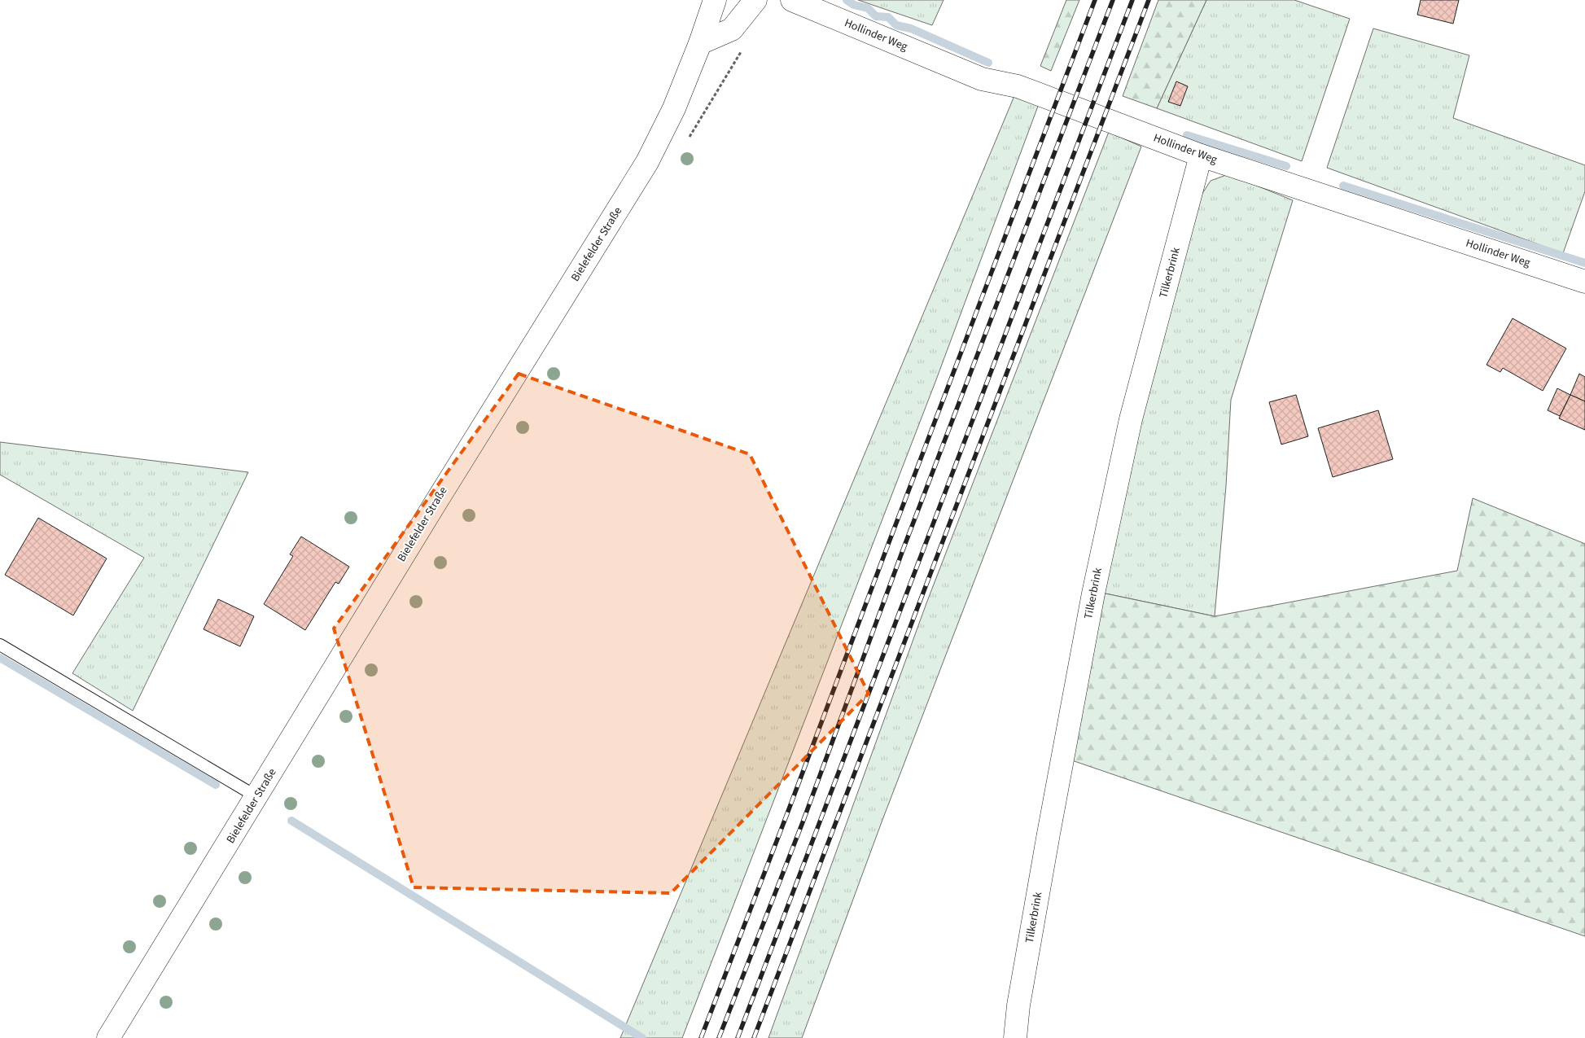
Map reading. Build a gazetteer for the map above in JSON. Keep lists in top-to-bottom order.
{
  "streets": {
    "street": ["Hollinder Weg", "Bielefelder Straße", "Tilkerbrink"]
  },
  "crossings": [
    ["Hollinder Weg", "Tilkerbrink"]
  ]
}
